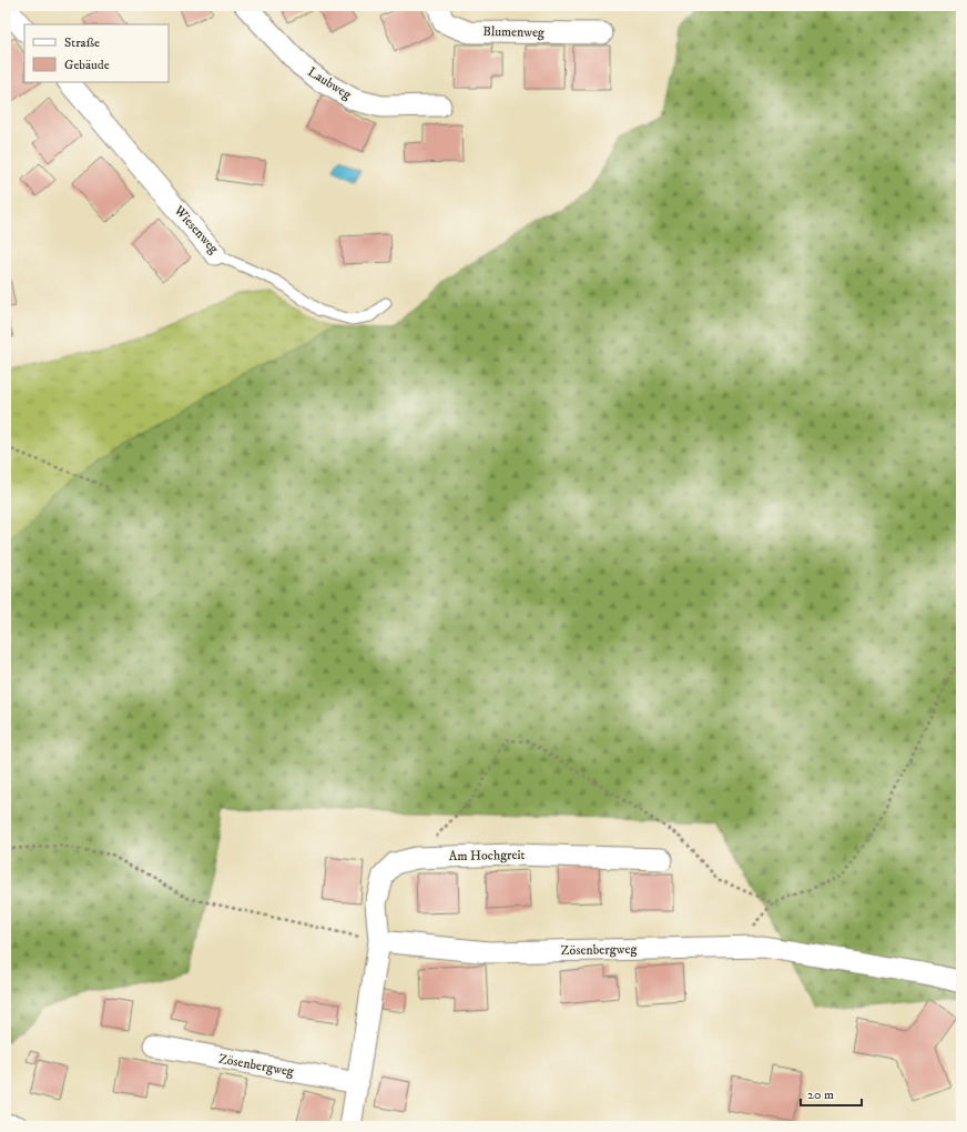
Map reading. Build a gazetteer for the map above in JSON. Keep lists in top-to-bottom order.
{
  "streets": {
    "street": [
      "Blumenweg",
      "Laubweg",
      "Wiesenweg",
      "Am Hochgreit",
      "Zösenbergweg"
    ]
  },
  "crossings": [
    ["Am Hochgreit", "Zösenbergweg"]
  ],
  "legend": ["Straße", "Gebäude"],
  "scale_bar": "20 m"
}
